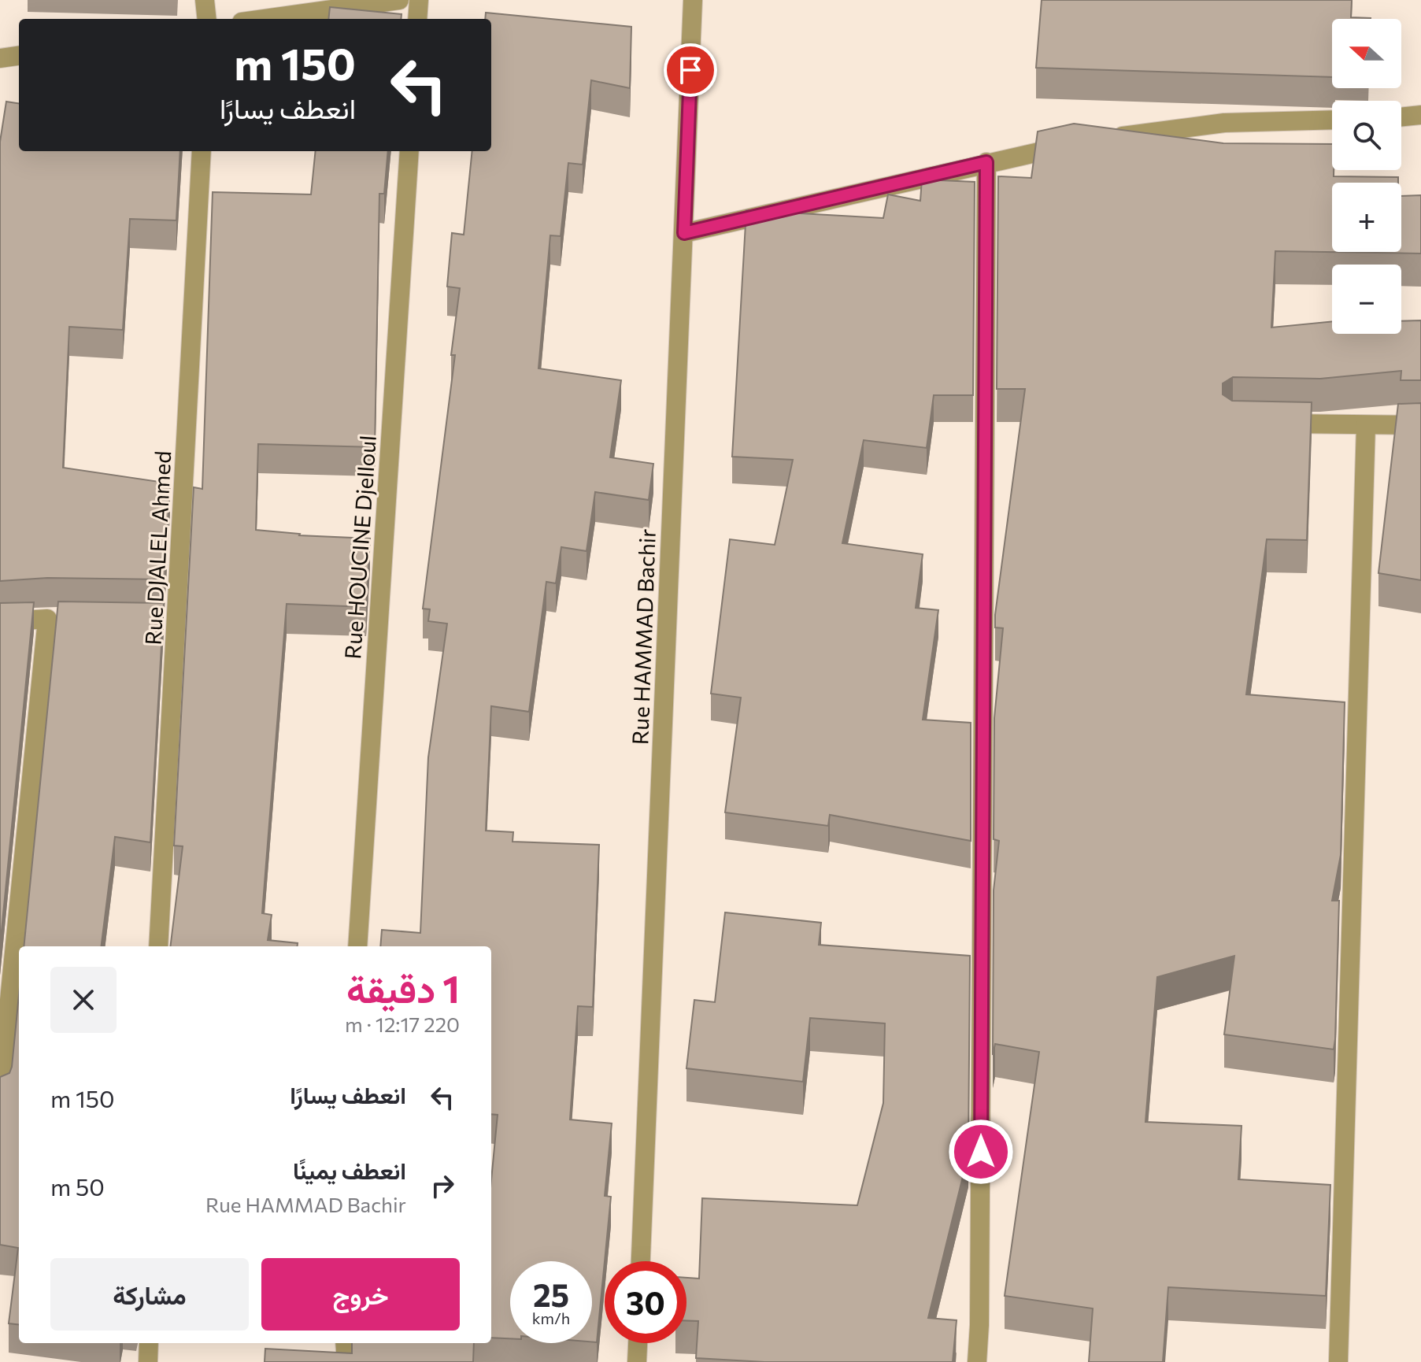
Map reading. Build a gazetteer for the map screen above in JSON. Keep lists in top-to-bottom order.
{
  "streets": {
    "street": ["Rue HOUCINE Djelloul", "Rue DJALEL Ahmed", "Rue HAMMAD Bachir"]
  },
  "north": "left",
  "page": {
    "map_buttons": ["+", "−"],
    "turn": ["150 m", "انعطف يسارًا"],
    "heading": ["1 دقيقة", "220 m · 12:17"],
    "list": [
      {
        "name": "انعطف يسارًا",
        "value": "150 m"
      },
      {
        "name": "انعطف يمينًا",
        "note": "Rue HAMMAD Bachir",
        "value": "50 m"
      }
    ],
    "buttons": ["خروج", "مشاركة"],
    "speed": "25 km/h",
    "limit": "30"
  }
}
